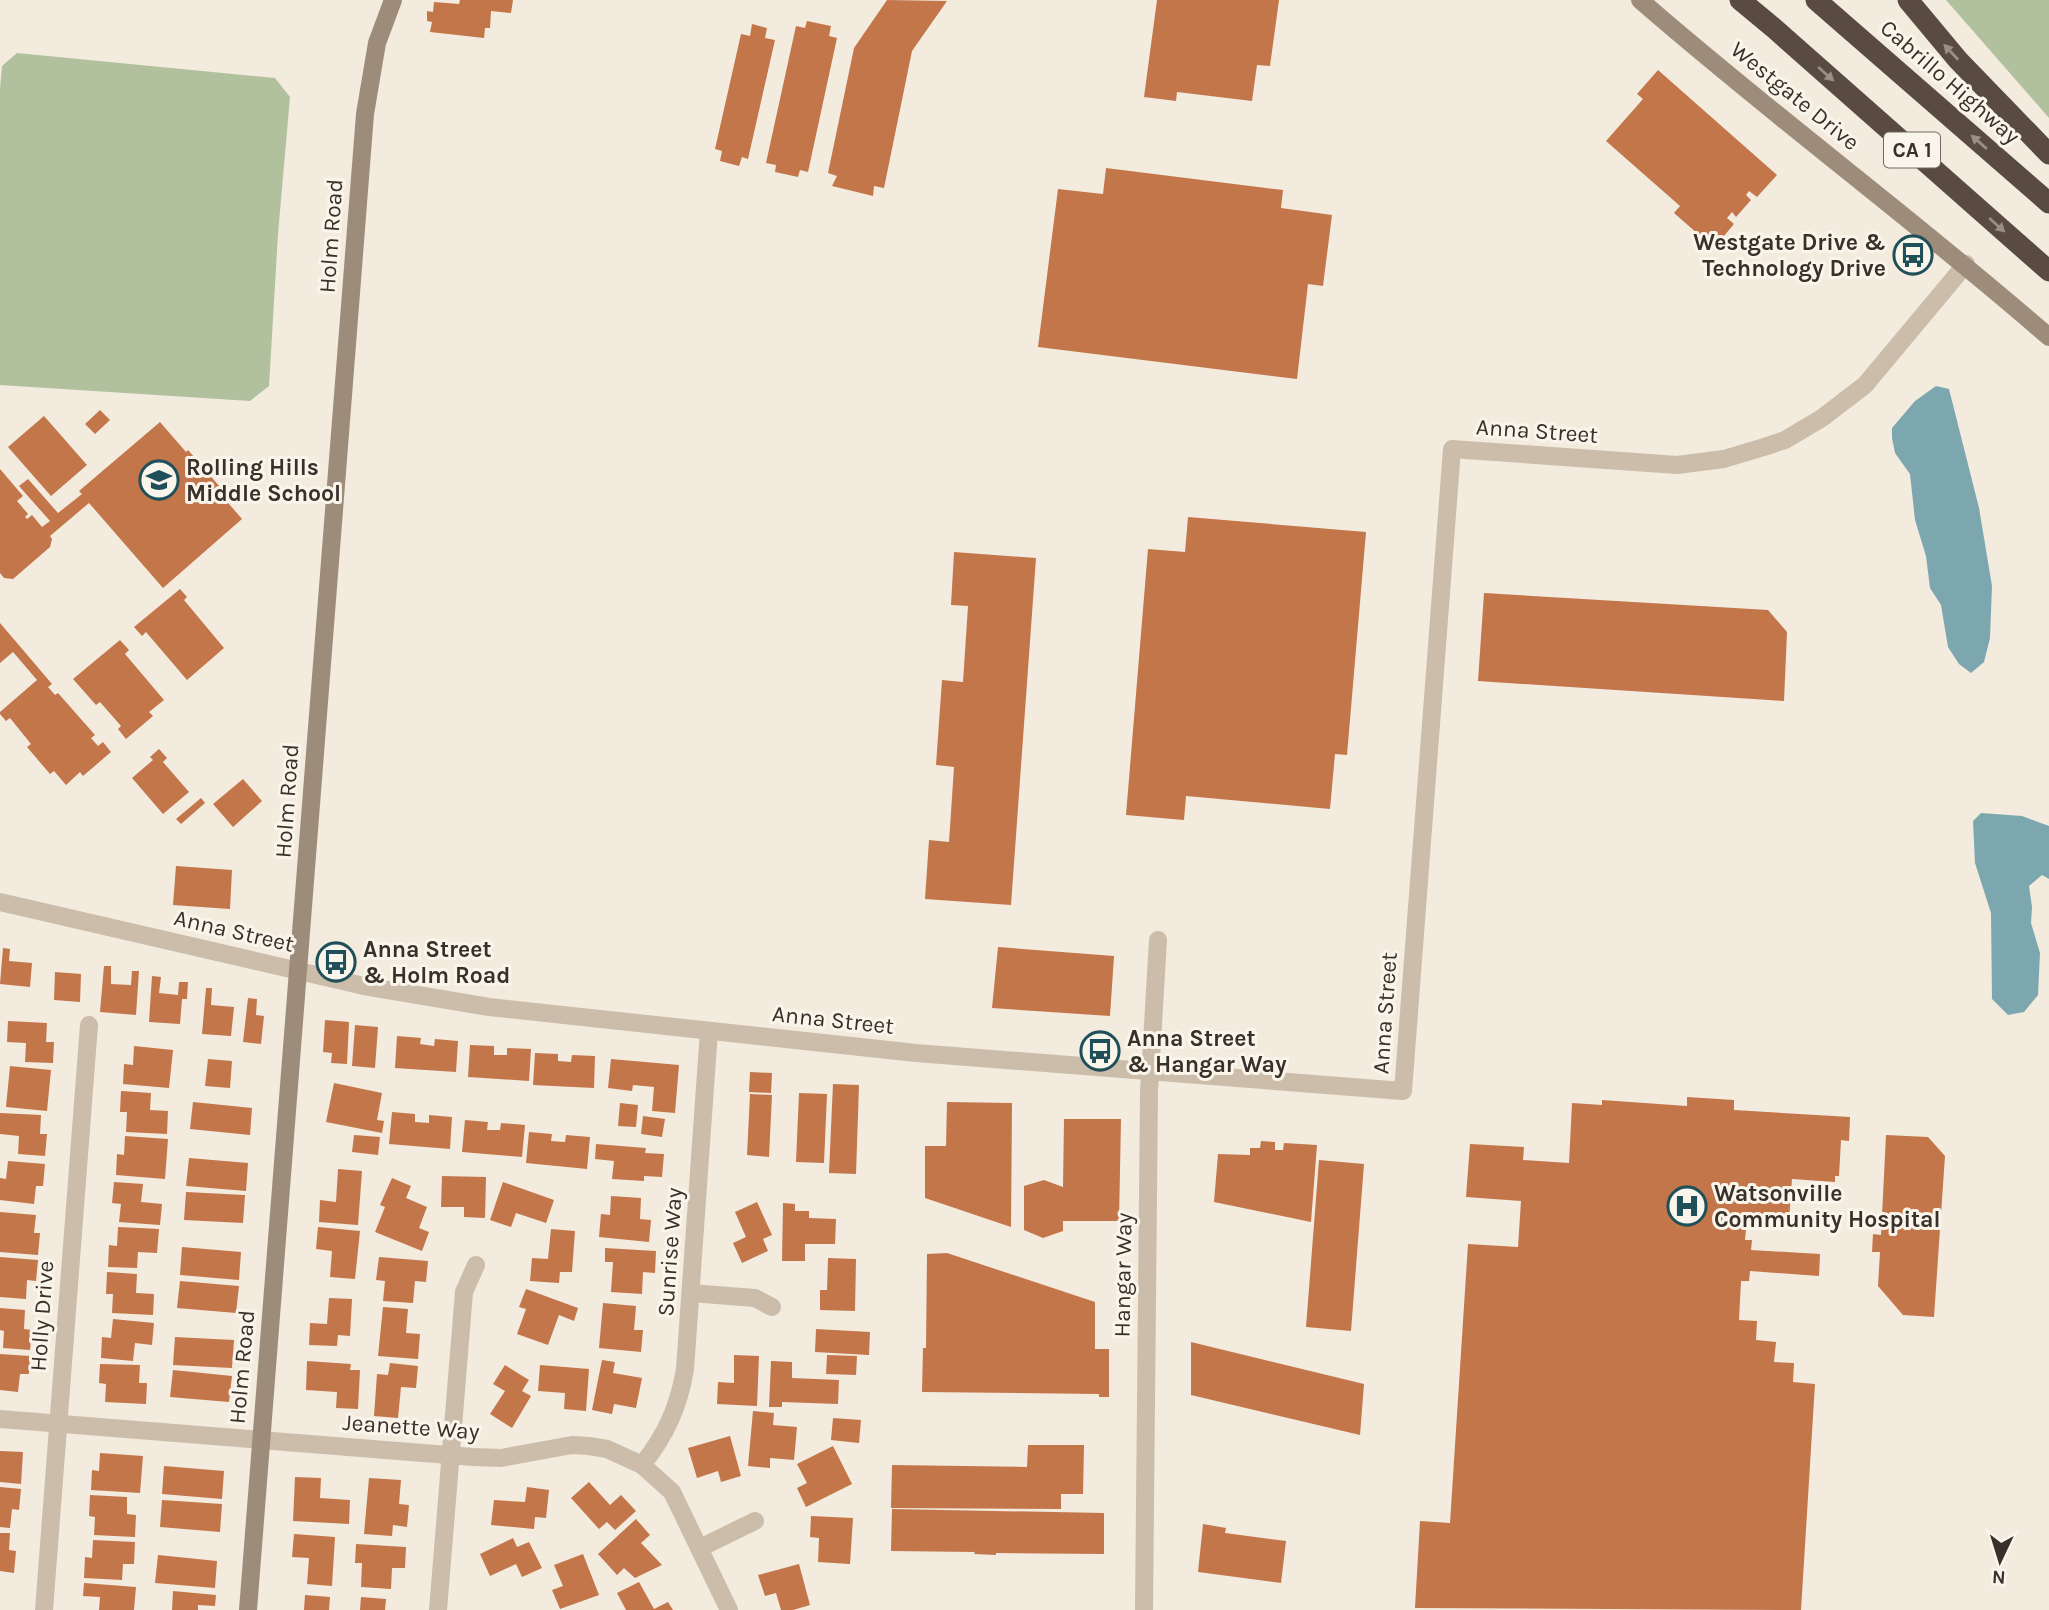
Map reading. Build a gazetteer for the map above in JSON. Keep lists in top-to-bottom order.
{
  "streets": {
    "highway": ["Cabrillo Highway", "CA 1"],
    "street": [
      "Westgate Drive",
      "Holm Road",
      "Anna Street",
      "Sunrise Way",
      "Hangar Way",
      "Holly Drive",
      "Jeanette Way"
    ]
  },
  "crossings": [
    ["Westgate Drive", "Anna Street"],
    ["Holm Road", "Anna Street"],
    ["Holm Road", "Jeanette Way"],
    ["Anna Street", "Sunrise Way"],
    ["Anna Street", "Hangar Way"],
    ["Sunrise Way", "Jeanette Way"],
    ["Holly Drive", "Jeanette Way"]
  ],
  "places": {
    "bus stop": ["Westgate Drive & Technology Drive", "Anna Street & Holm Road", "Anna Street & Hangar Way"],
    "school or university": ["Rolling Hills Middle School"],
    "hospital": ["Watsonville Community Hospital"]
  },
  "north": "bottom"
}
